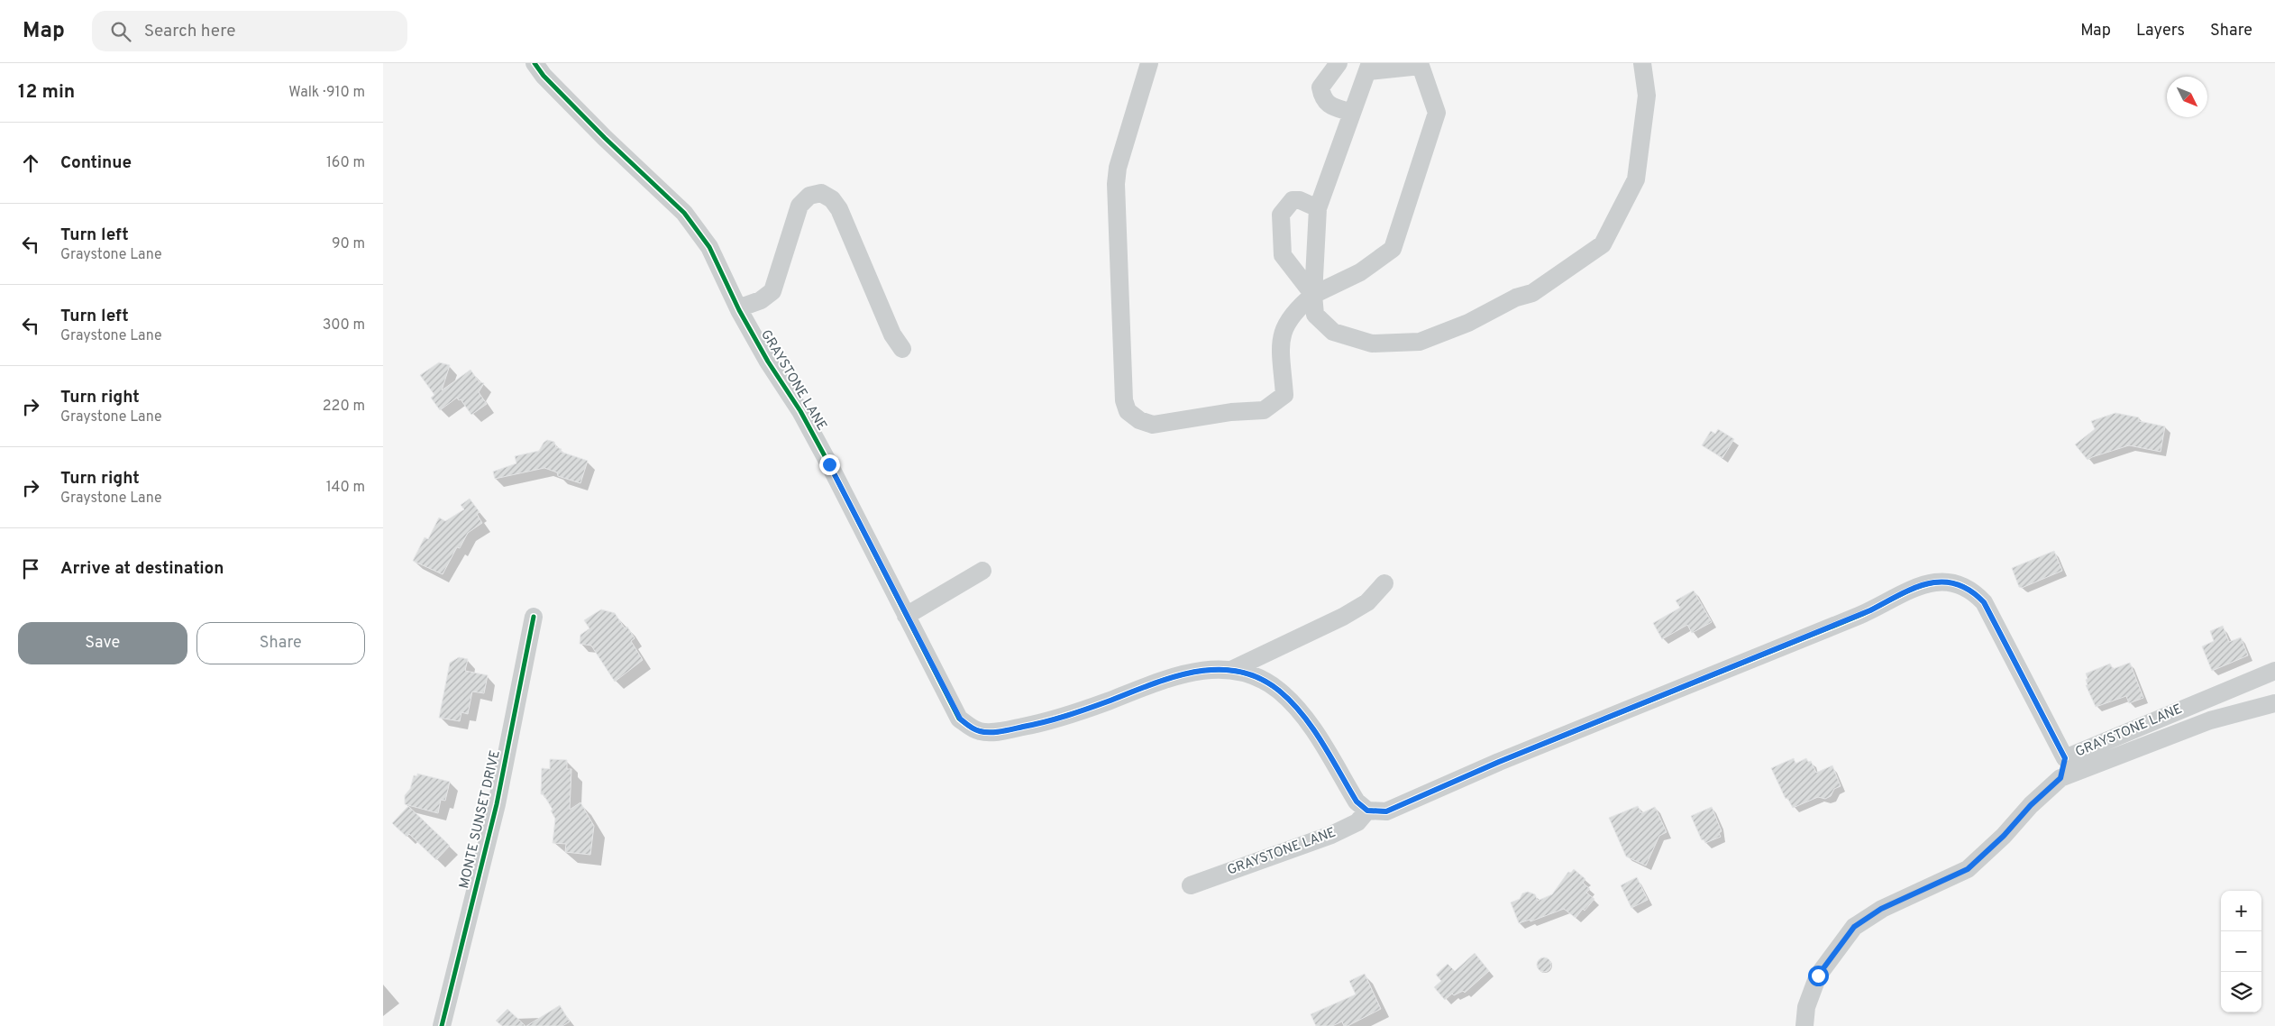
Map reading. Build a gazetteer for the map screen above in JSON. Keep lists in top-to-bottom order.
{
  "streets": {
    "street": ["GRAYSTONE LANE", "MONTE SUNSET DRIVE"]
  },
  "north": "bottom right",
  "page": {
    "header": "Map",
    "search": "Search here",
    "nav": ["Map", "Layers", "Share"],
    "heading": ["12 min", "Walk · 910 m"],
    "list": [
      ["Continue", "160 m"],
      ["Turn left", "Graystone Lane", "90 m"],
      ["Turn left", "Graystone Lane", "300 m"],
      ["Turn right", "Graystone Lane", "220 m"],
      ["Turn right", "Graystone Lane", "140 m"],
      "Arrive at destination"
    ],
    "buttons": ["Save", "Share"],
    "map_buttons": ["+", "−"]
  }
}
